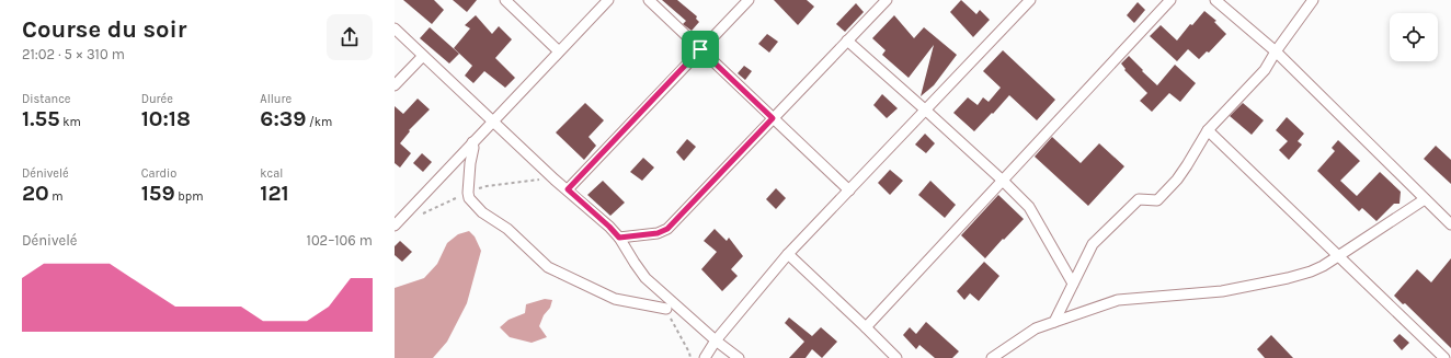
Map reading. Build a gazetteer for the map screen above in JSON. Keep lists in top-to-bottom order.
{
  "page": {
    "heading": ["Course du soir", "21:02 · 5 × 310 m"],
    "stats": [
      ["Distance", "1.55 km"],
      ["Durée", "10:18"],
      ["Allure", "6:39 /km"],
      ["Dénivelé", "20 m"],
      ["Cardio", "159 bpm"],
      ["kcal", "121"]
    ],
    "chart": ["Dénivelé", "102–106 m"]
  }
}
